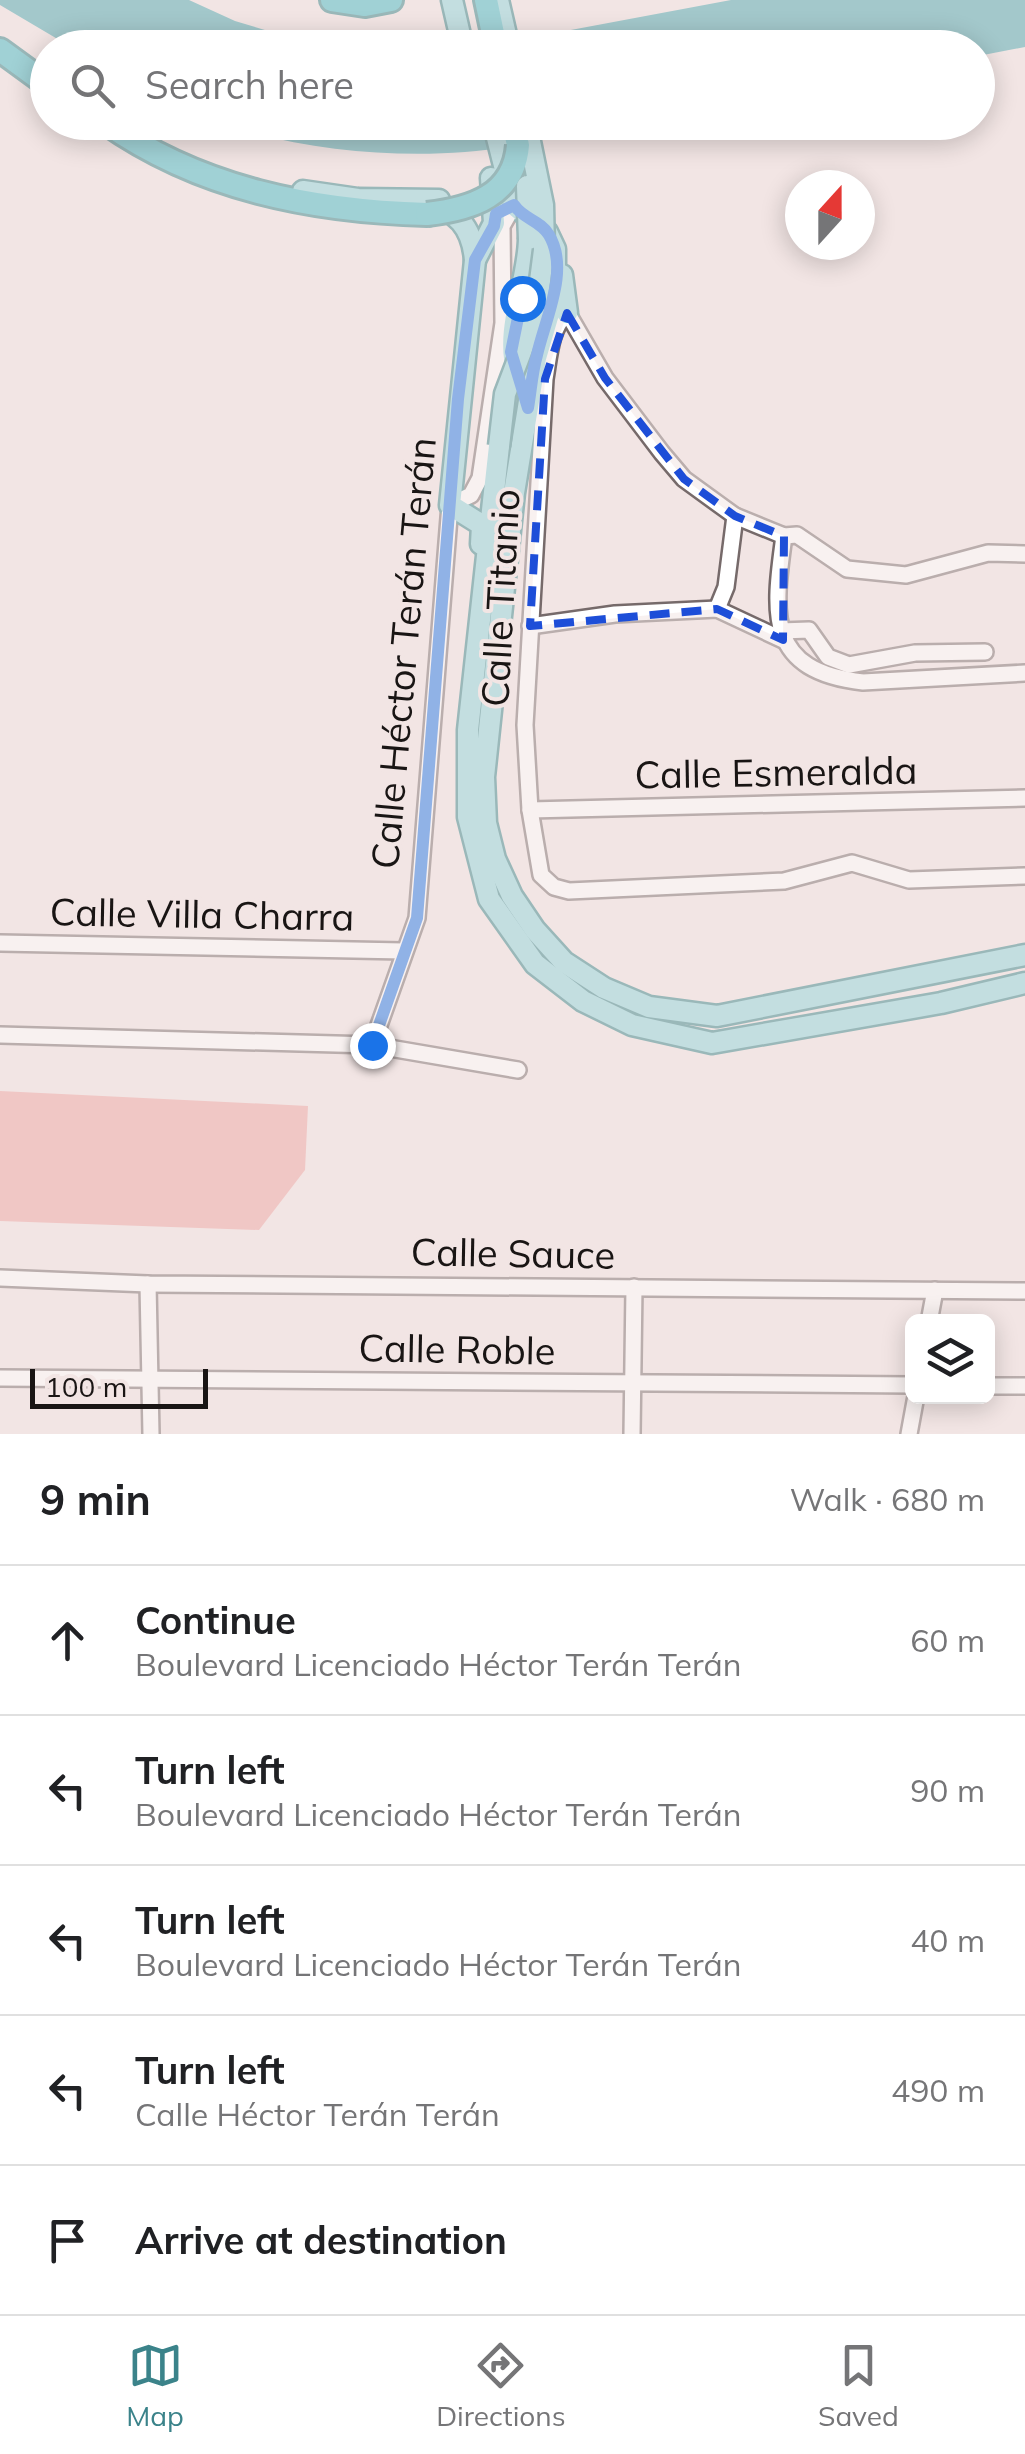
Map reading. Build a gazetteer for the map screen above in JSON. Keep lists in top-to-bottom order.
{
  "streets": {
    "main road": ["Calle Héctor Terán Terán"],
    "street": [
      "Calle Titanio",
      "Calle Esmeralda",
      "Calle Villa Charra",
      "Calle Sauce",
      "Calle Roble"
    ]
  },
  "crossings": [
    ["Calle Titanio", "Calle Esmeralda"],
    ["Calle Héctor Terán Terán", "Calle Villa Charra"]
  ],
  "scale_bar": "100 m",
  "north": "top",
  "page": {
    "search": "Search here",
    "scale": "100 m",
    "heading": ["9 min", "Walk · 680 m"],
    "list": [
      ["Continue", "Boulevard Licenciado Héctor Terán Terán", "60 m"],
      ["Turn left", "Boulevard Licenciado Héctor Terán Terán", "90 m"],
      ["Turn left", "Boulevard Licenciado Héctor Terán Terán", "40 m"],
      ["Turn left", "Calle Héctor Terán Terán", "490 m"],
      "Arrive at destination"
    ],
    "nav": ["Map", "Directions", "Saved"]
  }
}
